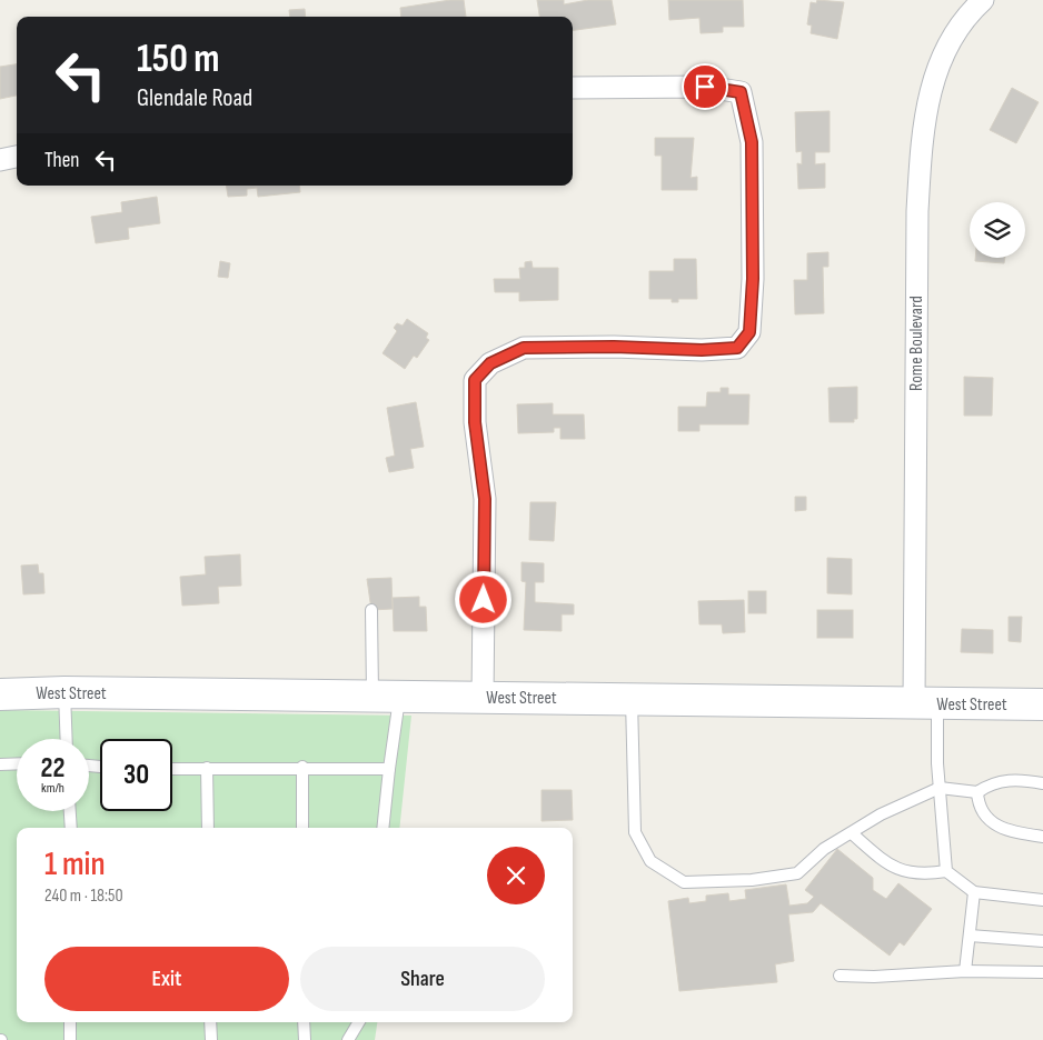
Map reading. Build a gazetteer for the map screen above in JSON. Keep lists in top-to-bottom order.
{
  "streets": {
    "main road": ["West Street"],
    "street": ["Rome Boulevard"]
  },
  "crossings": [
    ["Rome Boulevard", "West Street"]
  ],
  "page": {
    "turn": ["150 m", "Glendale Road"],
    "then": "Then",
    "speed": "22 km/h",
    "limit": "30",
    "heading": ["1 min", "240 m · 18:50"],
    "buttons": ["Exit", "Share"]
  }
}
